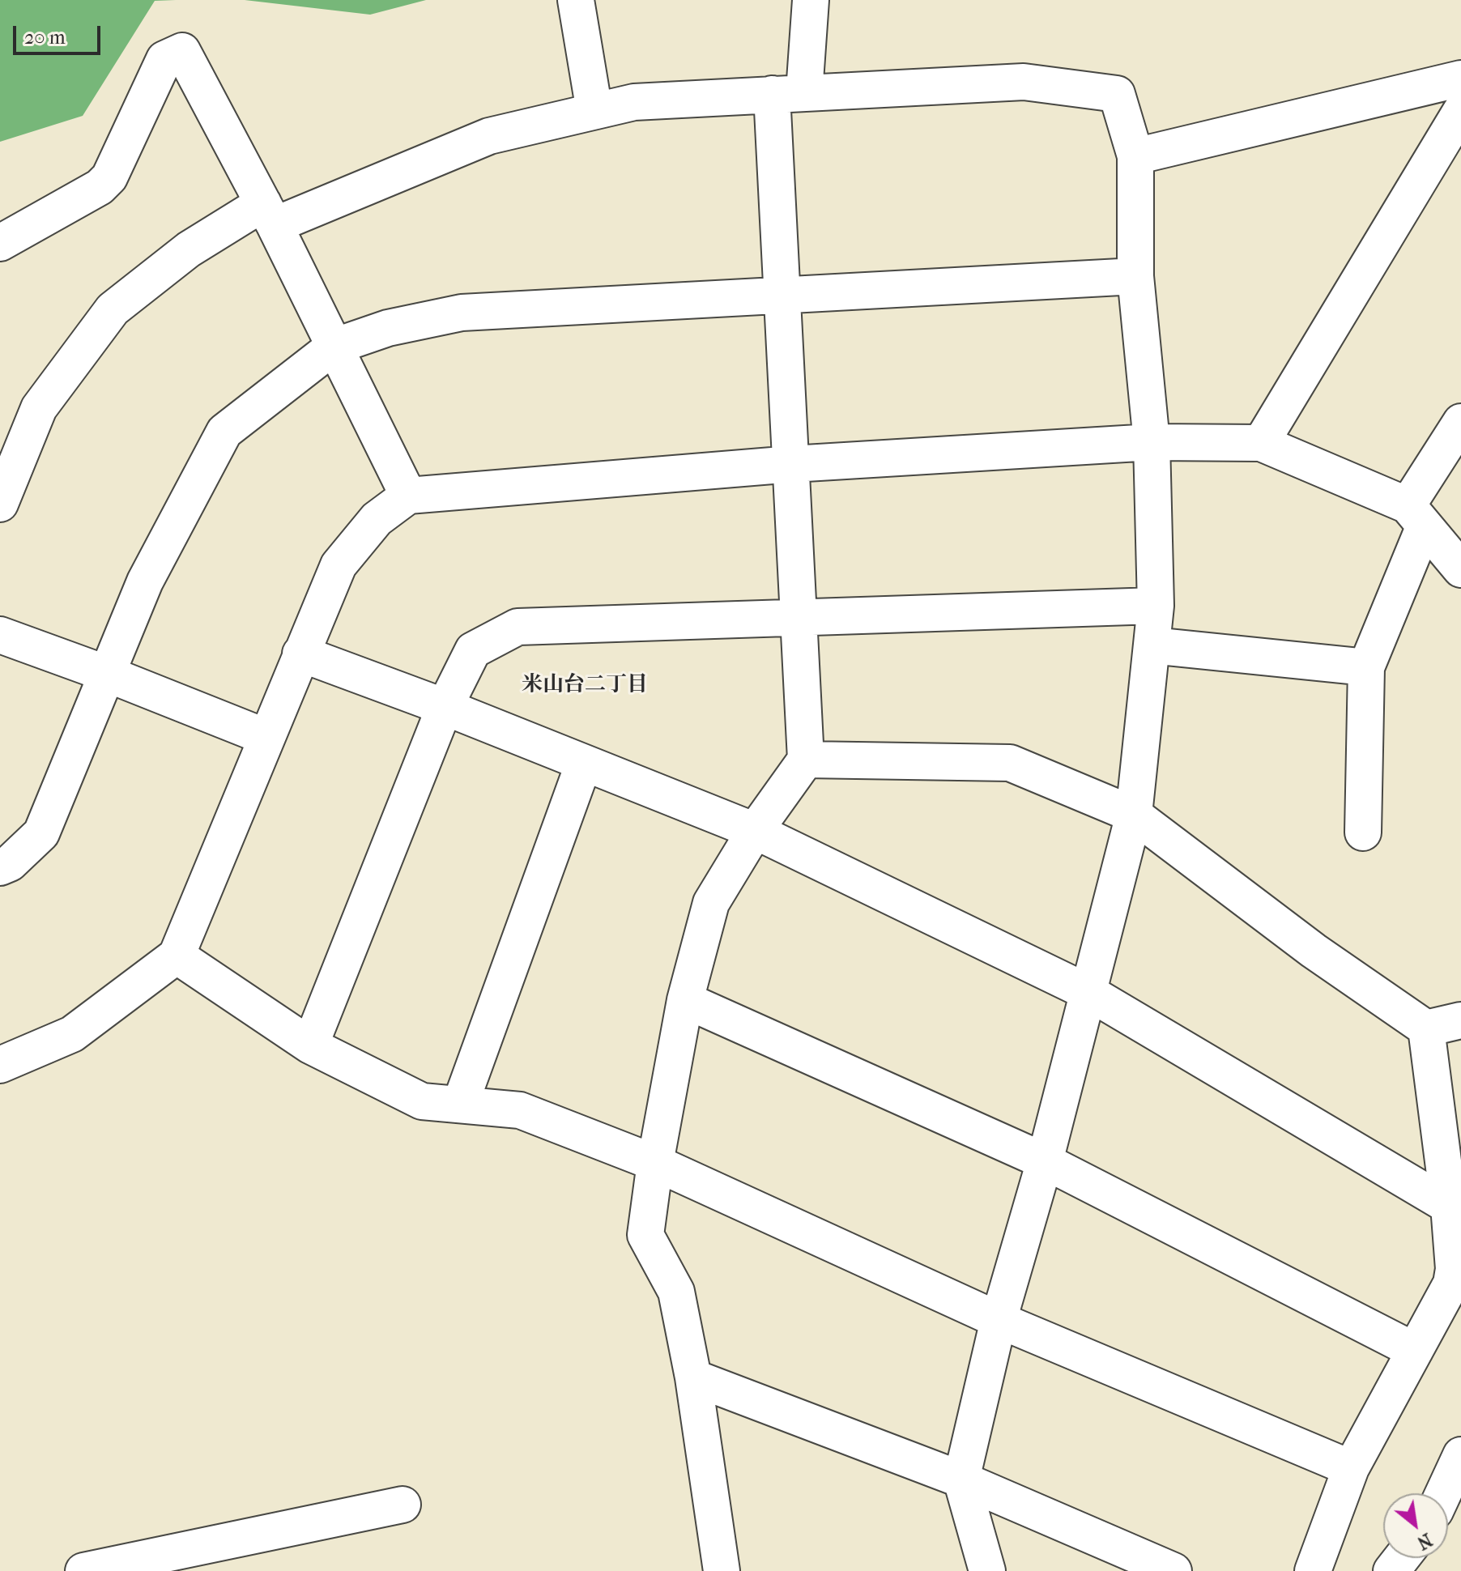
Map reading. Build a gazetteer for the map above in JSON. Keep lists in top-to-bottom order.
{
  "districts": ["米山台二丁目"],
  "scale_bar": "20 m",
  "north": "bottom right"
}
